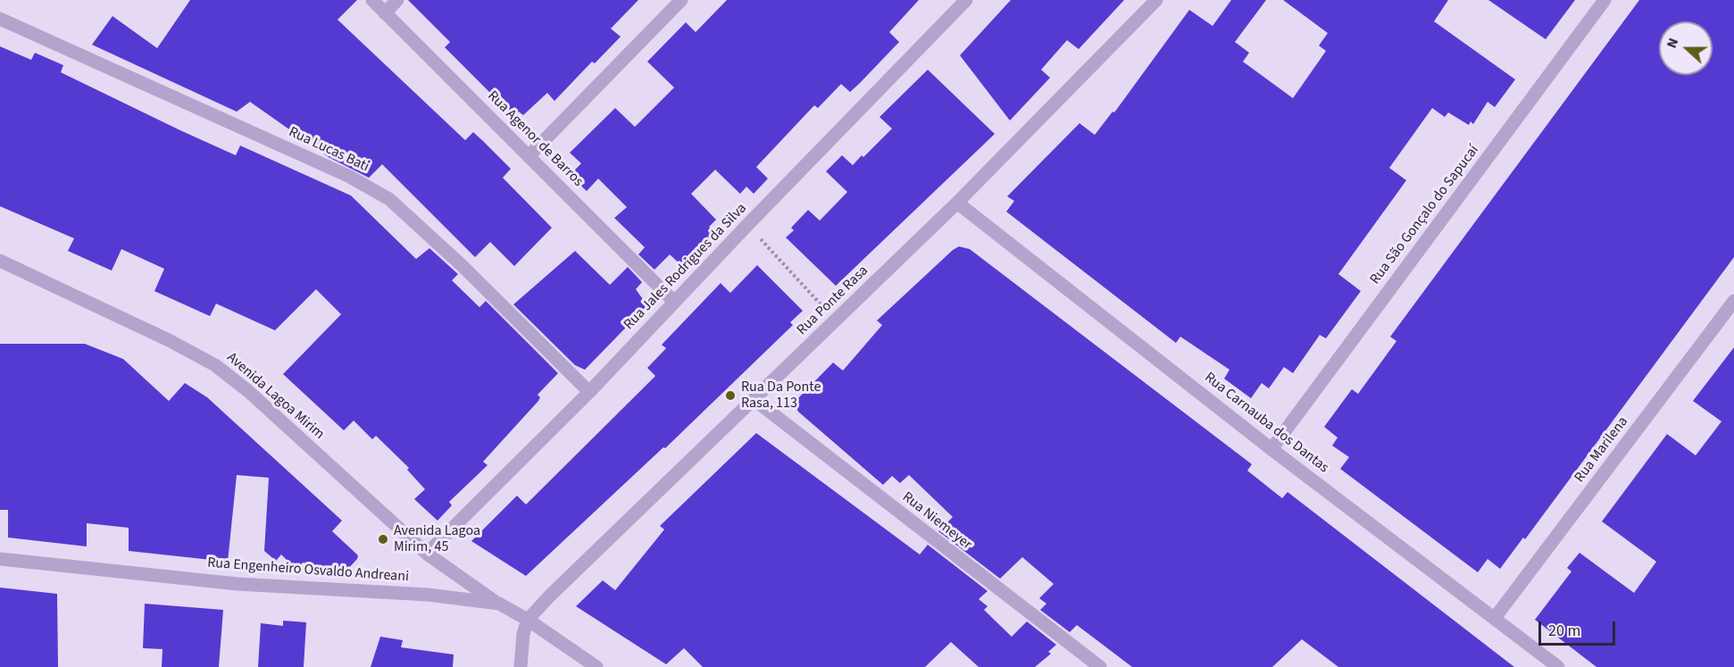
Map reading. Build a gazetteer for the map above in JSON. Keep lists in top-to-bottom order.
{
  "streets": {
    "street": [
      "Rua Agenor de Barros",
      "Rua Lucas Bati",
      "Rua São Gonçalo do Sapucaí",
      "Rua Jales Rodrigues da Silva",
      "Rua Ponte Rasa",
      "Avenida Lagoa Mirim",
      "Rua Carnauba dos Dantas",
      "Rua Marilena",
      "Rua Niemeyer",
      "Rua Engenheiro Osvaldo Andreani"
    ]
  },
  "crossings": [
    ["Rua Agenor de Barros", "Rua Jales Rodrigues da Silva"],
    ["Rua Lucas Bati", "Rua Jales Rodrigues da Silva"],
    ["Rua São Gonçalo do Sapucaí", "Rua Carnauba dos Dantas"],
    ["Rua Jales Rodrigues da Silva", "Avenida Lagoa Mirim"],
    ["Rua Ponte Rasa", "Rua Carnauba dos Dantas"],
    ["Rua Ponte Rasa", "Rua Niemeyer"],
    ["Rua Ponte Rasa", "Rua Engenheiro Osvaldo Andreani"],
    ["Avenida Lagoa Mirim", "Rua Engenheiro Osvaldo Andreani"],
    ["Rua Carnauba dos Dantas", "Rua Marilena"]
  ],
  "places": ["Rua Da Ponte Rasa, 113", "Avenida Lagoa Mirim, 45"],
  "scale_bar": "20 m",
  "north": "left"
}
